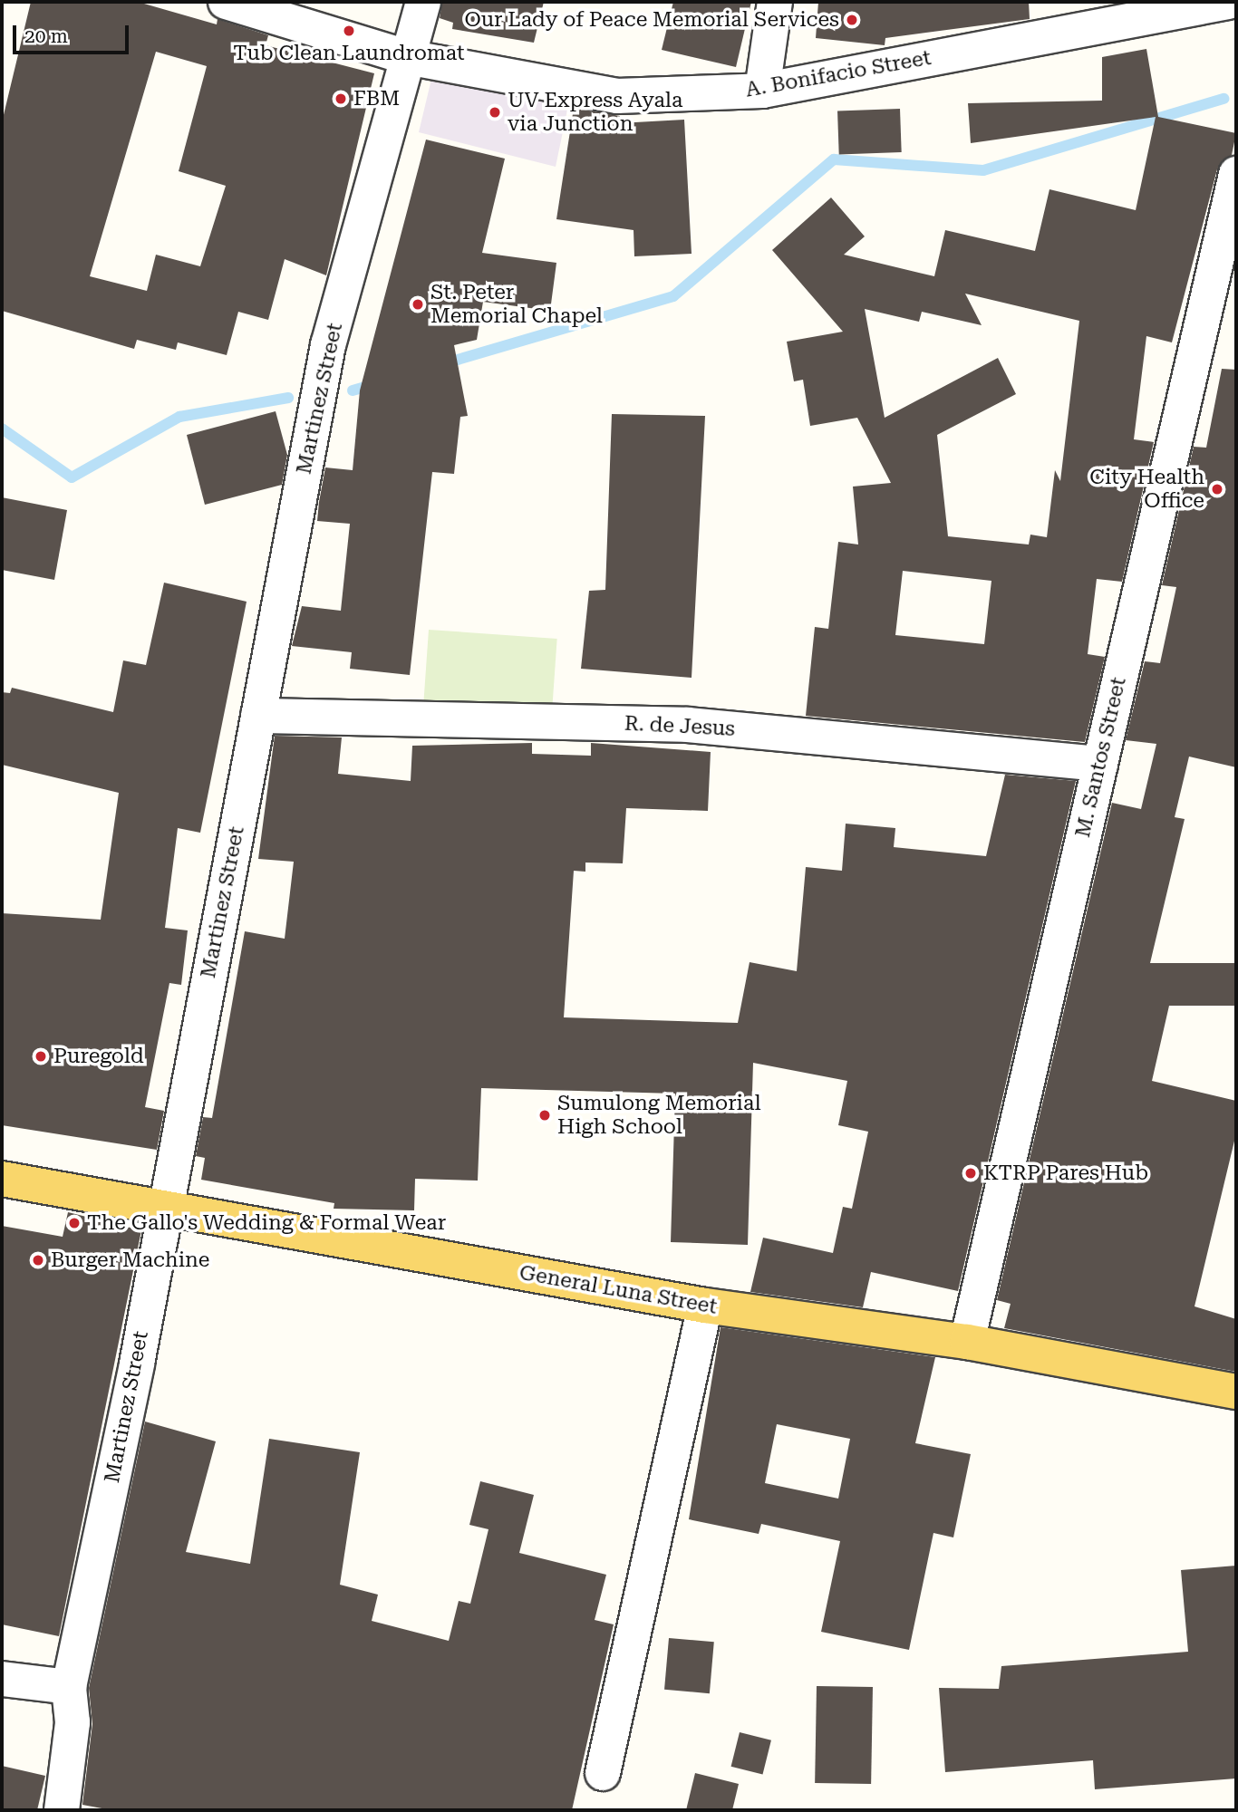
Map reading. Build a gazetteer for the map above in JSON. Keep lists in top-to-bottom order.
{
  "streets": {
    "main road": ["General Luna Street"],
    "street": [
      "A. Bonifacio Street",
      "Martinez Street",
      "R. de Jesus",
      "M. Santos Street"
    ]
  },
  "crossings": [
    ["A. Bonifacio Street", "Martinez Street"],
    ["Martinez Street", "R. de Jesus"],
    ["Martinez Street", "General Luna Street"],
    ["R. de Jesus", "M. Santos Street"],
    ["M. Santos Street", "General Luna Street"]
  ],
  "places": [
    "Our Lady of Peace Memorial Services",
    "Tub Clean Laundromat",
    "FBM",
    "UV Express Ayala via Junction",
    "St. Peter Memorial Chapel",
    "City Health Office",
    "Puregold",
    "Sumulong Memorial High School",
    "KTRP Pares Hub",
    "The Gallo's Wedding & Formal Wear",
    "Burger Machine"
  ],
  "scale_bar": "20 m"
}
